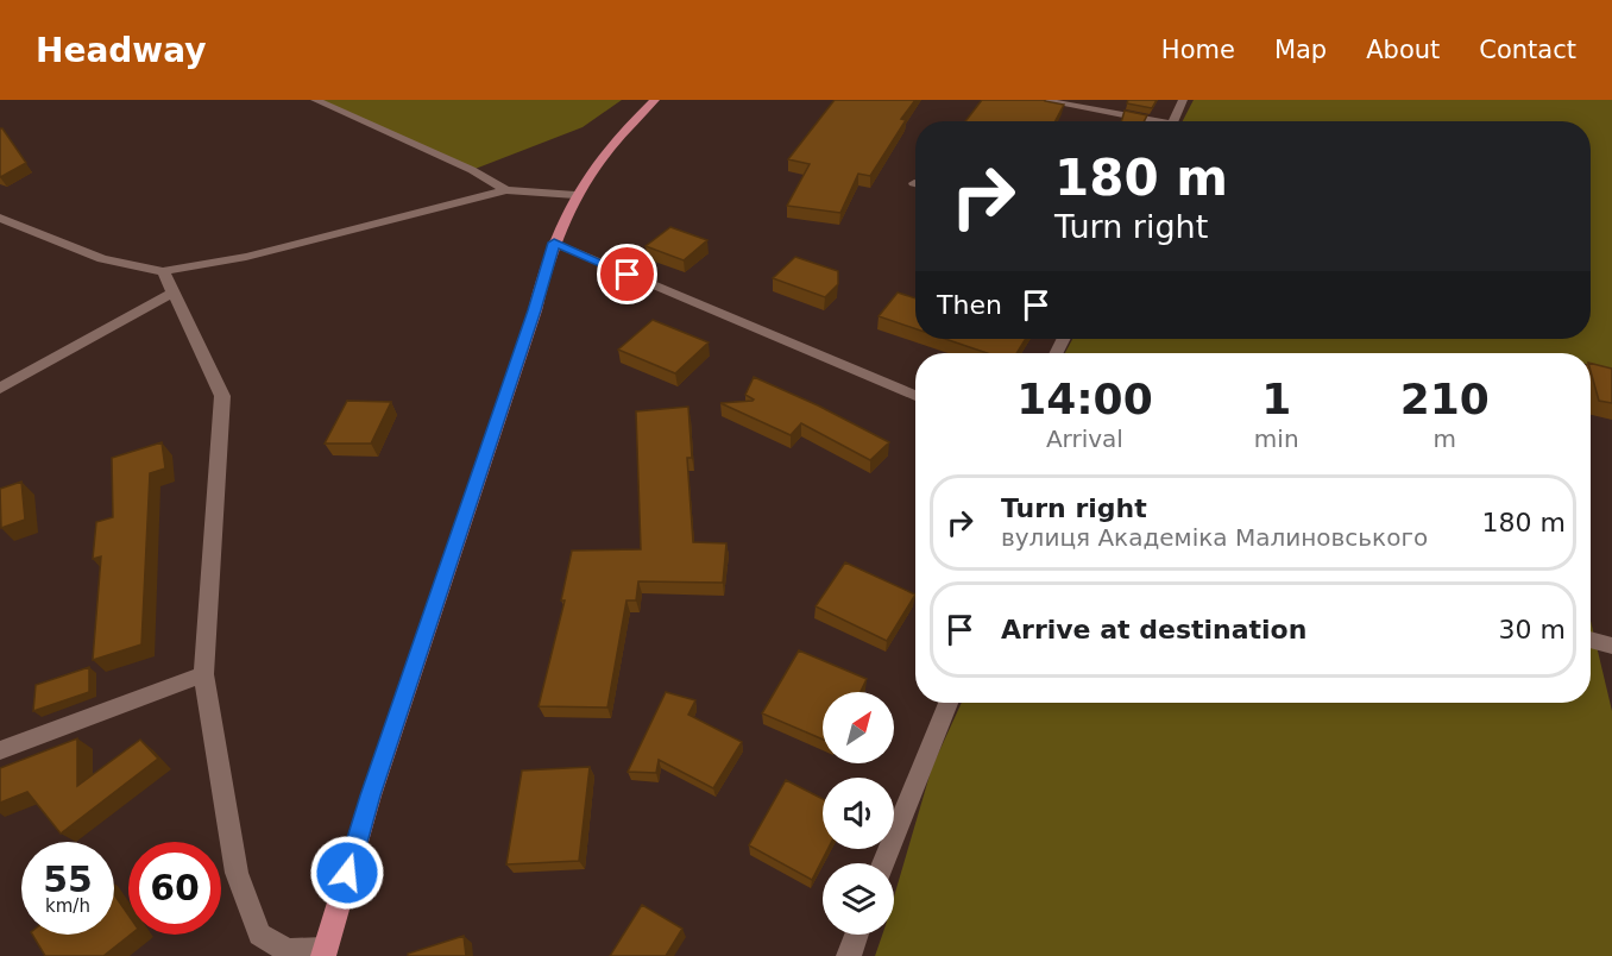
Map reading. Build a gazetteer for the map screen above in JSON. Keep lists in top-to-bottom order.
{
  "north": "top right",
  "page": {
    "header": "Headway",
    "nav": [
      "Home",
      "Map",
      "About",
      "Contact"
    ],
    "turn": ["180 m", "Turn right"],
    "then": "Then",
    "eta": [
      "14:00",
      "Arrival",
      "1",
      "min",
      "210",
      "m"
    ],
    "list": [
      {
        "name": "Turn right",
        "note": "вулиця Академіка Малиновського",
        "value": "180 m"
      },
      {
        "name": "Arrive at destination",
        "value": "30 m"
      }
    ],
    "speed": "55 km/h",
    "limit": "60"
  }
}
